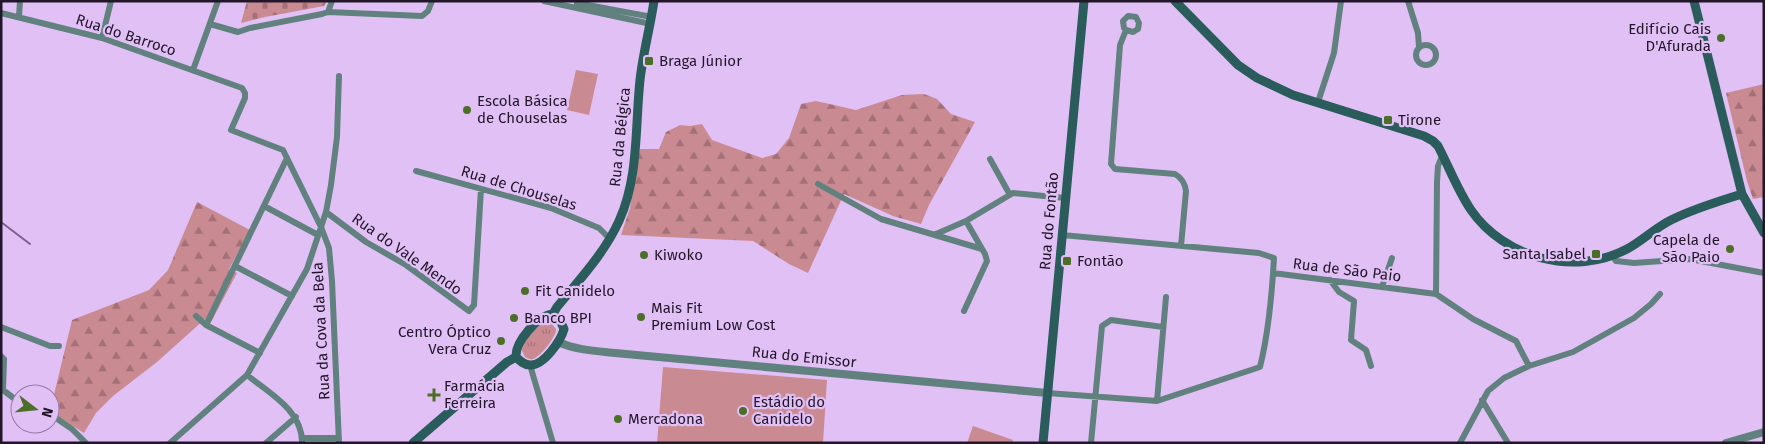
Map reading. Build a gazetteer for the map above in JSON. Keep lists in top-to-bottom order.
{
  "streets": {
    "main road": ["Rua da Bélgica", "Rua do Fontão"],
    "street": [
      "Rua do Barroco",
      "Rua de Chouselas",
      "Rua do Vale Mendo",
      "Rua de São Paio",
      "Rua da Cova da Bela",
      "Rua do Emissor"
    ]
  },
  "crossings": [
    ["Rua do Barroco", "Rua da Cova da Bela"],
    ["Rua da Bélgica", "Rua de Chouselas"],
    ["Rua de Chouselas", "Rua do Vale Mendo"],
    ["Rua do Fontão", "Rua de São Paio"],
    ["Rua do Fontão", "Rua do Emissor"]
  ],
  "places": {
    "other": [
      "Edifício Cais D'Afurada",
      "Escola Básica de Chouselas",
      "Capela de São Paio",
      "Kiwoko",
      "Fit Canidelo",
      "Mais Fit Premium Low Cost",
      "Banco BPI",
      "Centro Óptico Vera Cruz",
      "Estádio do Canidelo",
      "Mercadona"
    ],
    "transit": [
      "Braga Júnior",
      "Tirone",
      "Santa Isabel",
      "Fontão"
    ],
    "health": ["Farmácia Ferreira"]
  },
  "north": "right"
}
